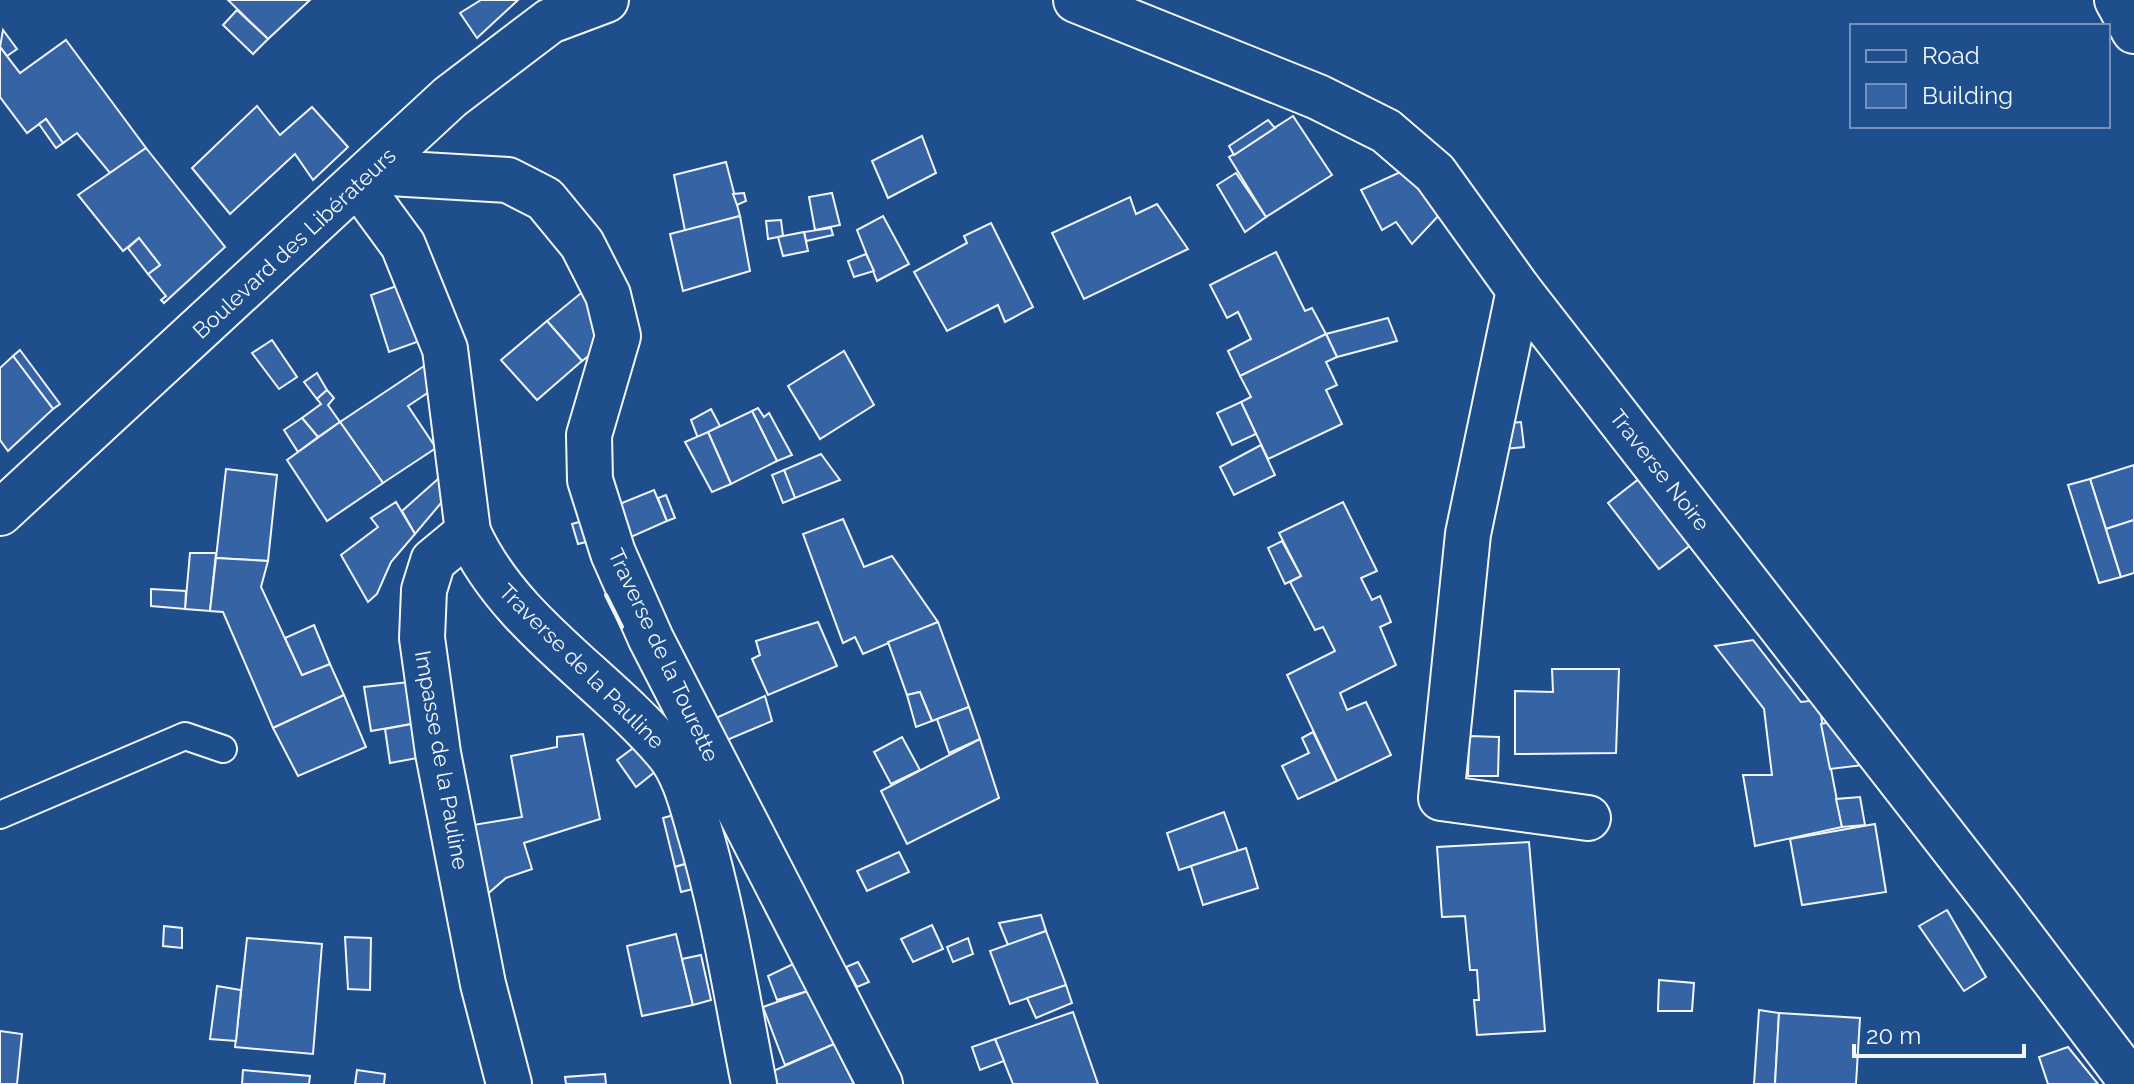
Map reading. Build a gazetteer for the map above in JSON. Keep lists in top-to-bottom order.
{
  "streets": {
    "main road": [
      "Boulevard des Libérateurs",
      "Traverse Noire",
      "Traverse de la Tourette",
      "Traverse de la Pauline",
      "Impasse de la Pauline"
    ]
  },
  "crossings": [
    ["Boulevard des Libérateurs", "Traverse de la Tourette"],
    ["Traverse de la Pauline", "Impasse de la Pauline"]
  ],
  "legend": ["Road", "Building"],
  "scale_bar": "20 m"
}
